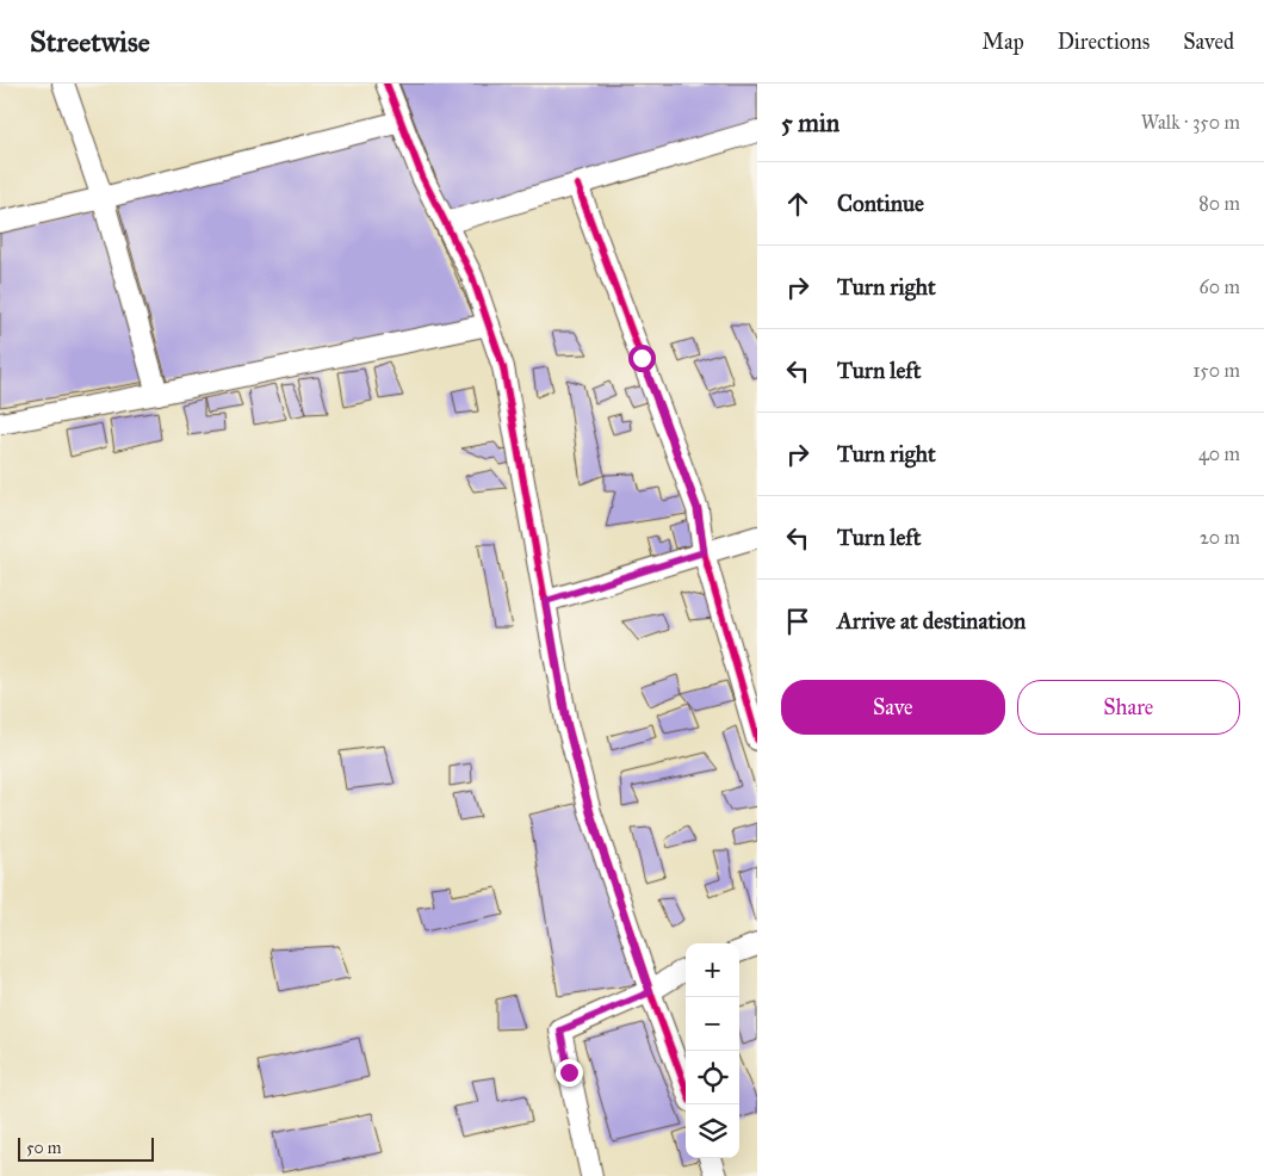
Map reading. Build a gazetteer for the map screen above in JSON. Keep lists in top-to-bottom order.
{
  "scale_bar": "50 m",
  "page": {
    "header": "Streetwise",
    "nav": ["Map", "Directions", "Saved"],
    "heading": ["5 min", "Walk · 350 m"],
    "list": [
      ["Continue", "80 m"],
      ["Turn right", "60 m"],
      ["Turn left", "150 m"],
      ["Turn right", "40 m"],
      ["Turn left", "20 m"],
      "Arrive at destination"
    ],
    "buttons": ["Save", "Share"],
    "map_buttons": ["+", "−"],
    "scale": "50 m"
  }
}
